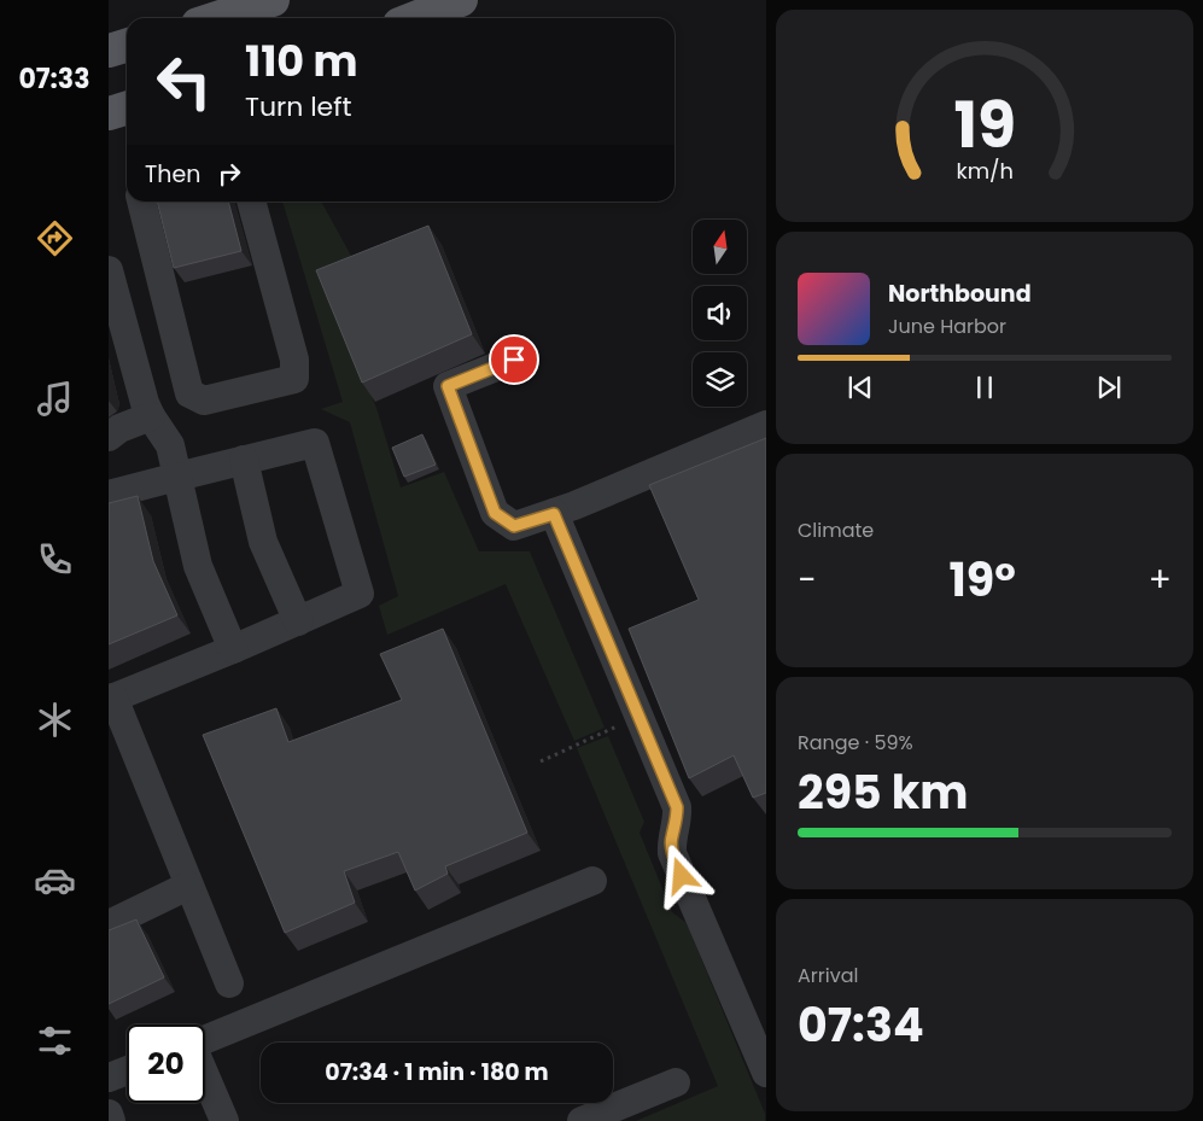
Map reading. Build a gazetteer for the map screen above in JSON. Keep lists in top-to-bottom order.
{
  "north": "top",
  "page": {
    "tabs": "07:33",
    "turn": ["110 m", "Turn left"],
    "then": "Then",
    "song": ["Northbound", "June Harbor"],
    "tile": [
      "Climate",
      ["Range · 59%", "295 km"],
      ["Arrival", "07:34"]
    ],
    "heat": ["−", "19°", "+"],
    "limit": "20",
    "trip": "07:34 · 1 min · 180 m",
    "gauge": ["19", "km/h"]
  }
}
